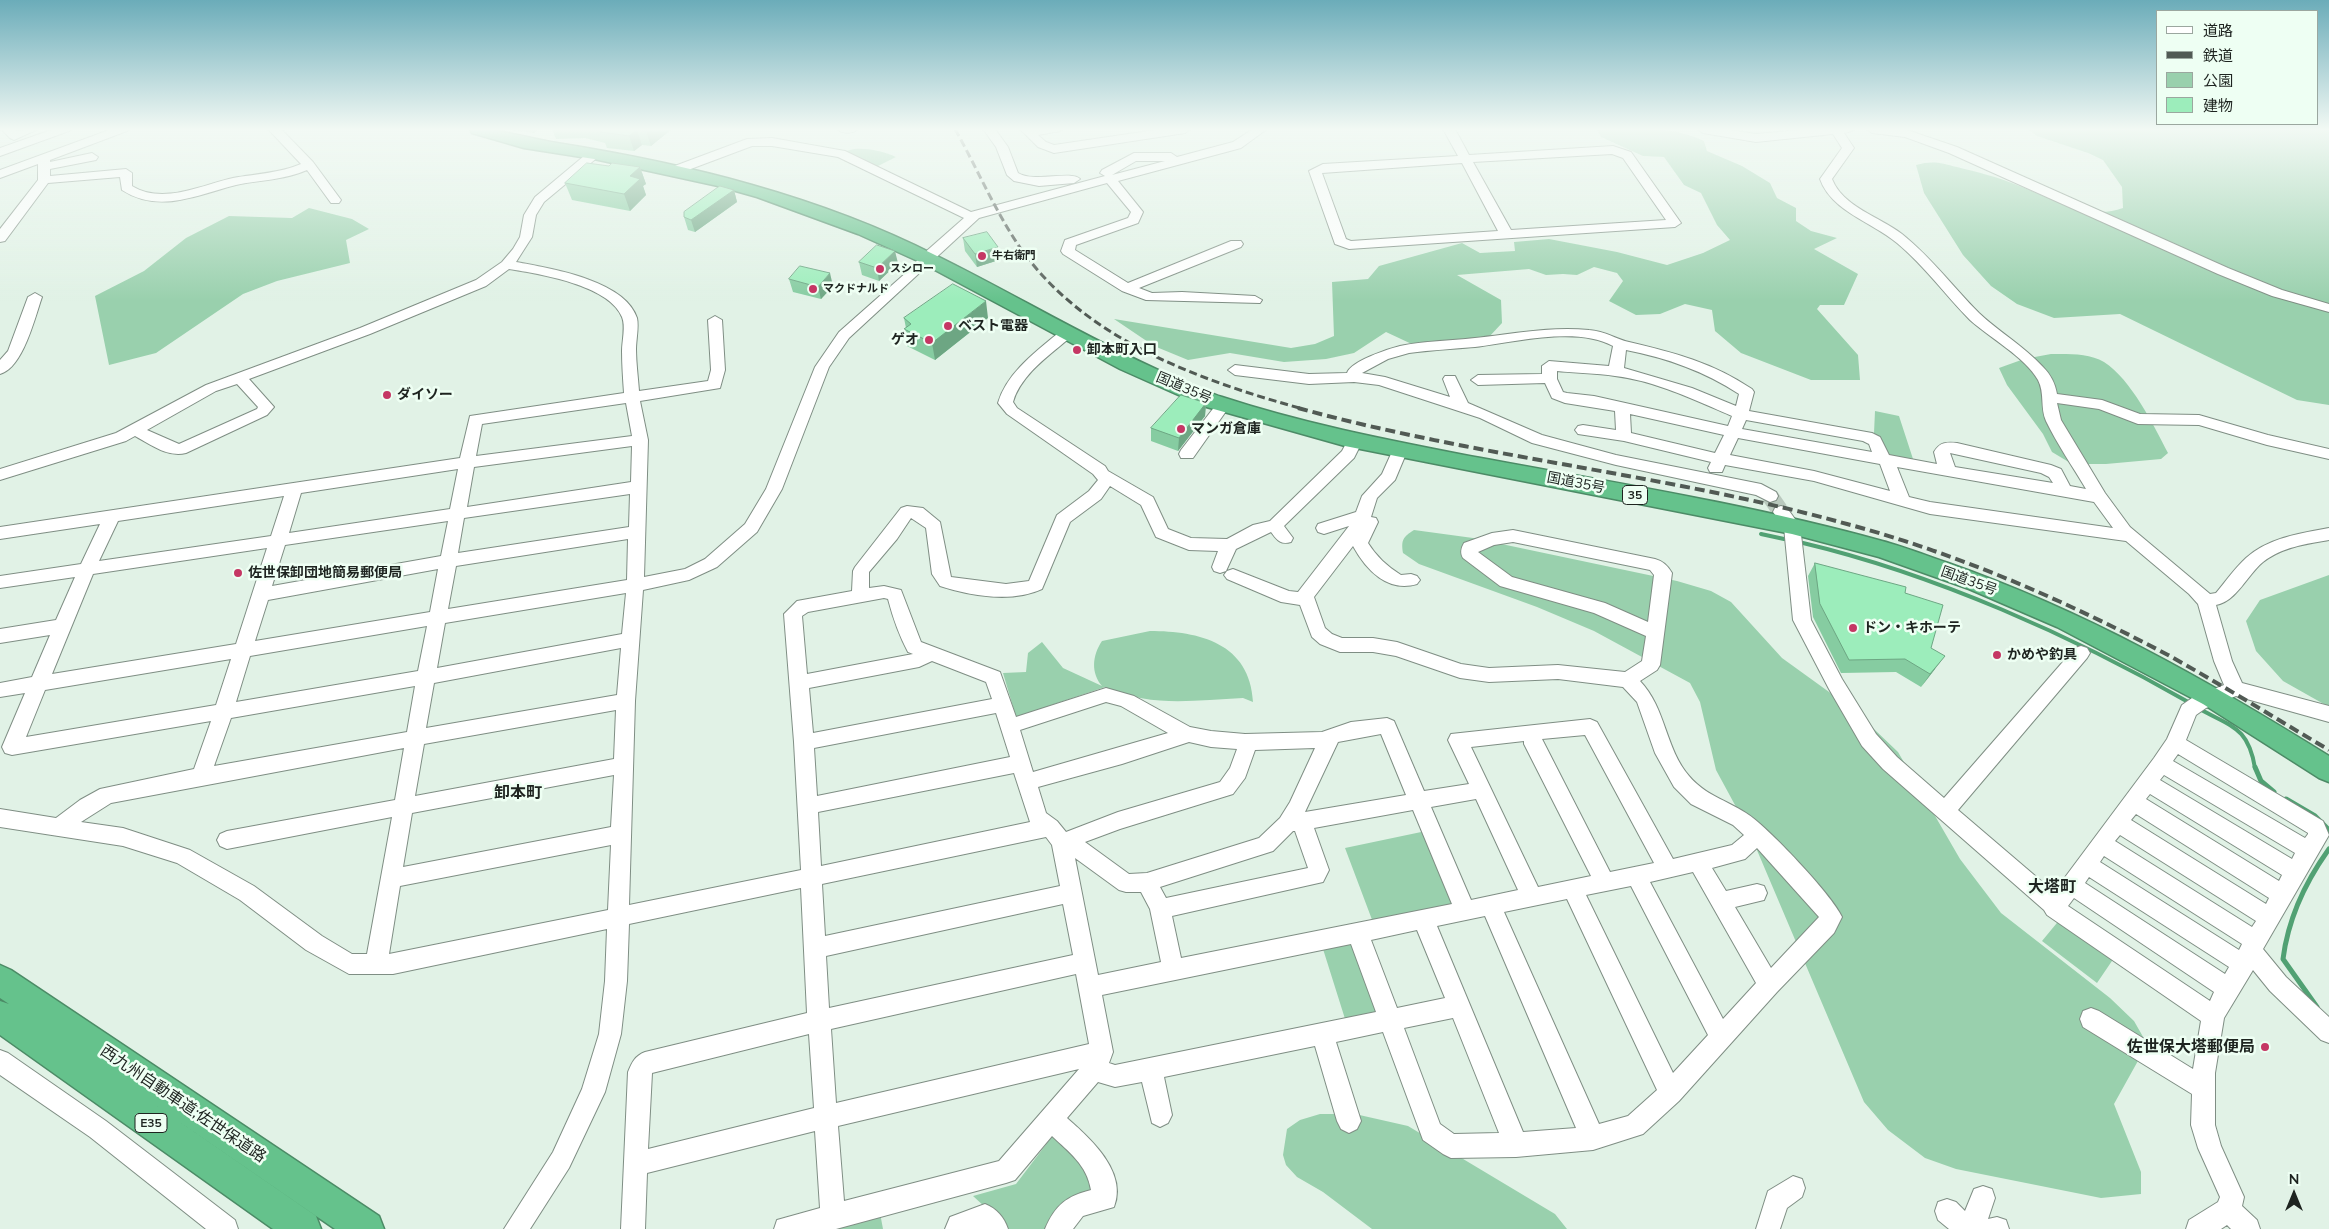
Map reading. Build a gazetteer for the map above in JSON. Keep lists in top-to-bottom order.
{
  "streets": {
    "highway": [
      "国道35号",
      "35",
      "西九州自動車道;佐世保道路",
      "E35"
    ]
  },
  "crossings": [
    ["国道35号", "35"]
  ],
  "districts": ["卸本町", "大塔町"],
  "places": [
    "牛右衛門",
    "スシロー",
    "マクドナルド",
    "ベスト電器",
    "ゲオ",
    "卸本町入口",
    "ダイソー",
    "マンガ倉庫",
    "佐世保卸団地簡易郵便局",
    "ドン・キホーテ",
    "かめや釣具",
    "佐世保大塔郵便局"
  ],
  "legend": [
    "道路",
    "鉄道",
    "公園",
    "建物"
  ],
  "north": "top"
}
